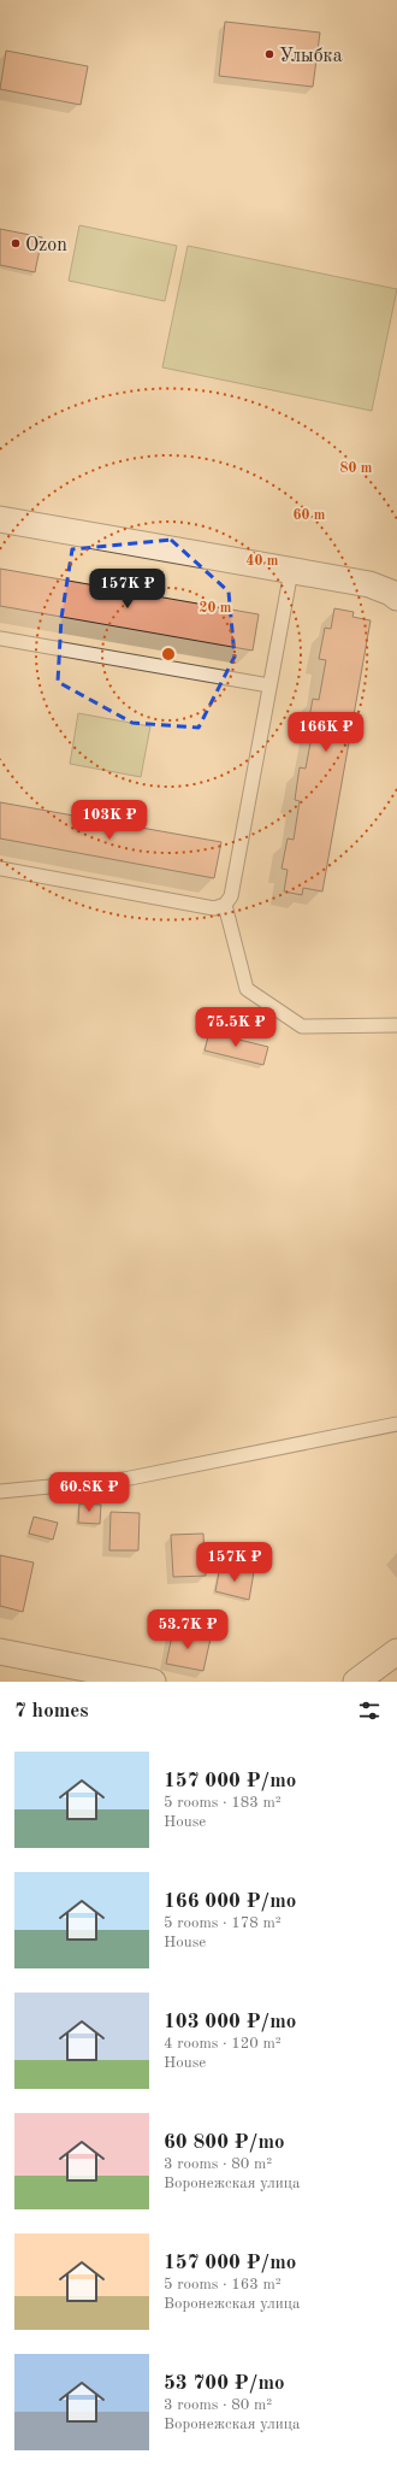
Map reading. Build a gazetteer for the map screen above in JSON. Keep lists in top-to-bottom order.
{
  "places": ["Улыбка", "Ozon"],
  "page": {
    "price": [
      "157K ₽",
      "166K ₽",
      "103K ₽",
      "75.5K ₽",
      "60.8K ₽",
      "157K ₽",
      "53.7K ₽"
    ],
    "heading": "7 homes",
    "list": [
      {
        "name": "157 000 ₽/mo",
        "note": "5 rooms · 183 m² · House"
      },
      {
        "name": "166 000 ₽/mo",
        "note": "5 rooms · 178 m² · House"
      },
      {
        "name": "103 000 ₽/mo",
        "note": "4 rooms · 120 m² · House"
      },
      {
        "name": "60 800 ₽/mo",
        "note": "3 rooms · 80 m² · Воронежская улица"
      },
      {
        "name": "157 000 ₽/mo",
        "note": "5 rooms · 163 m² · Воронежская улица"
      },
      {
        "name": "53 700 ₽/mo",
        "note": "3 rooms · 80 m² · Воронежская улица"
      }
    ]
  },
  "rings": [
    "80 m",
    "60 m",
    "40 m",
    "20 m"
  ]
}
